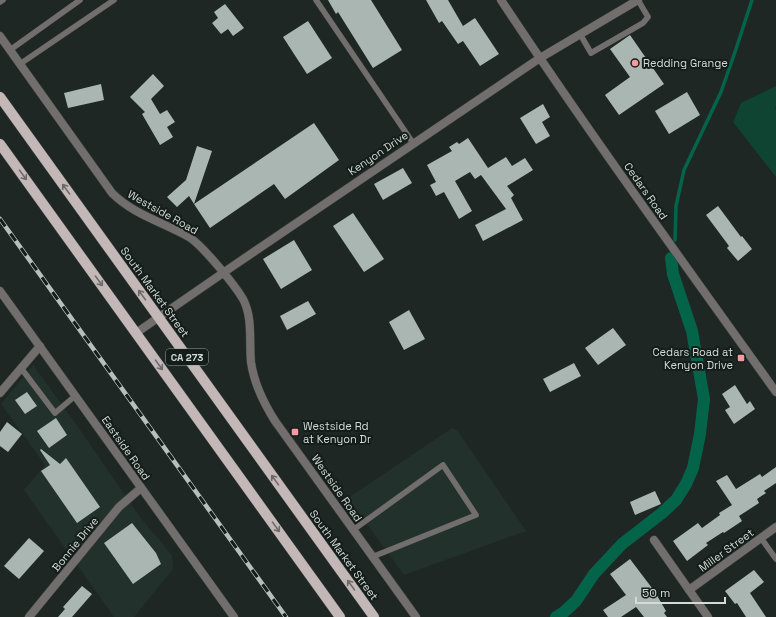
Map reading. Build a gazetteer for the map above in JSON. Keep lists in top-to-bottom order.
{
  "streets": {
    "main road": ["South Market Street", "CA 273"],
    "street": [
      "Kenyon Drive",
      "Cedars Road",
      "Westside Road",
      "Eastside Road",
      "Bonnie Drive",
      "Miller Street"
    ]
  },
  "crossings": [
    ["Kenyon Drive", "Cedars Road"],
    ["Kenyon Drive", "Westside Road"],
    ["Kenyon Drive", "South Market Street"],
    ["Kenyon Drive", "CA 273"],
    ["Eastside Road", "Bonnie Drive"]
  ],
  "places": {
    "other": ["Redding Grange"],
    "transit": ["Cedars Road at Kenyon Drive", "Westside Rd at Kenyon Dr"]
  },
  "scale_bar": "50 m"
}
